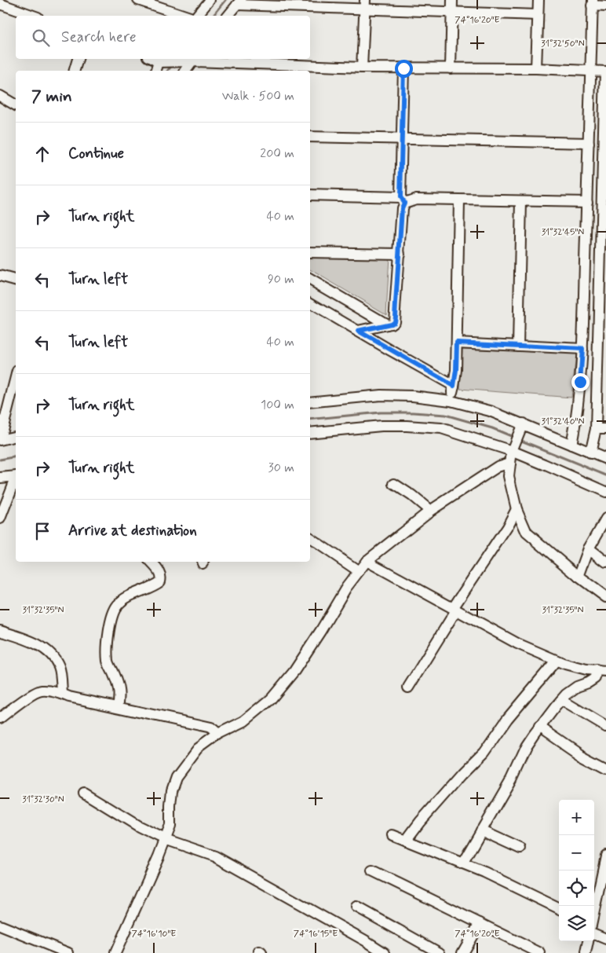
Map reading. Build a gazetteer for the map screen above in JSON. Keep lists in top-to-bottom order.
{
  "page": {
    "search": "Search here",
    "heading": ["7 min", "Walk · 500 m"],
    "list": [
      ["Continue", "200 m"],
      ["Turn right", "40 m"],
      ["Turn left", "90 m"],
      ["Turn left", "40 m"],
      ["Turn right", "100 m"],
      ["Turn right", "30 m"],
      "Arrive at destination"
    ],
    "map_buttons": ["+", "−"]
  },
  "coordinates": [
    "74°16'20\"E",
    "31°32'50\"N",
    "31°32'45\"N",
    "31°32'40\"N",
    "31°32'35\"N",
    "31°32'30\"N",
    "74°16'10\"E",
    "74°16'15\"E"
  ]
}
